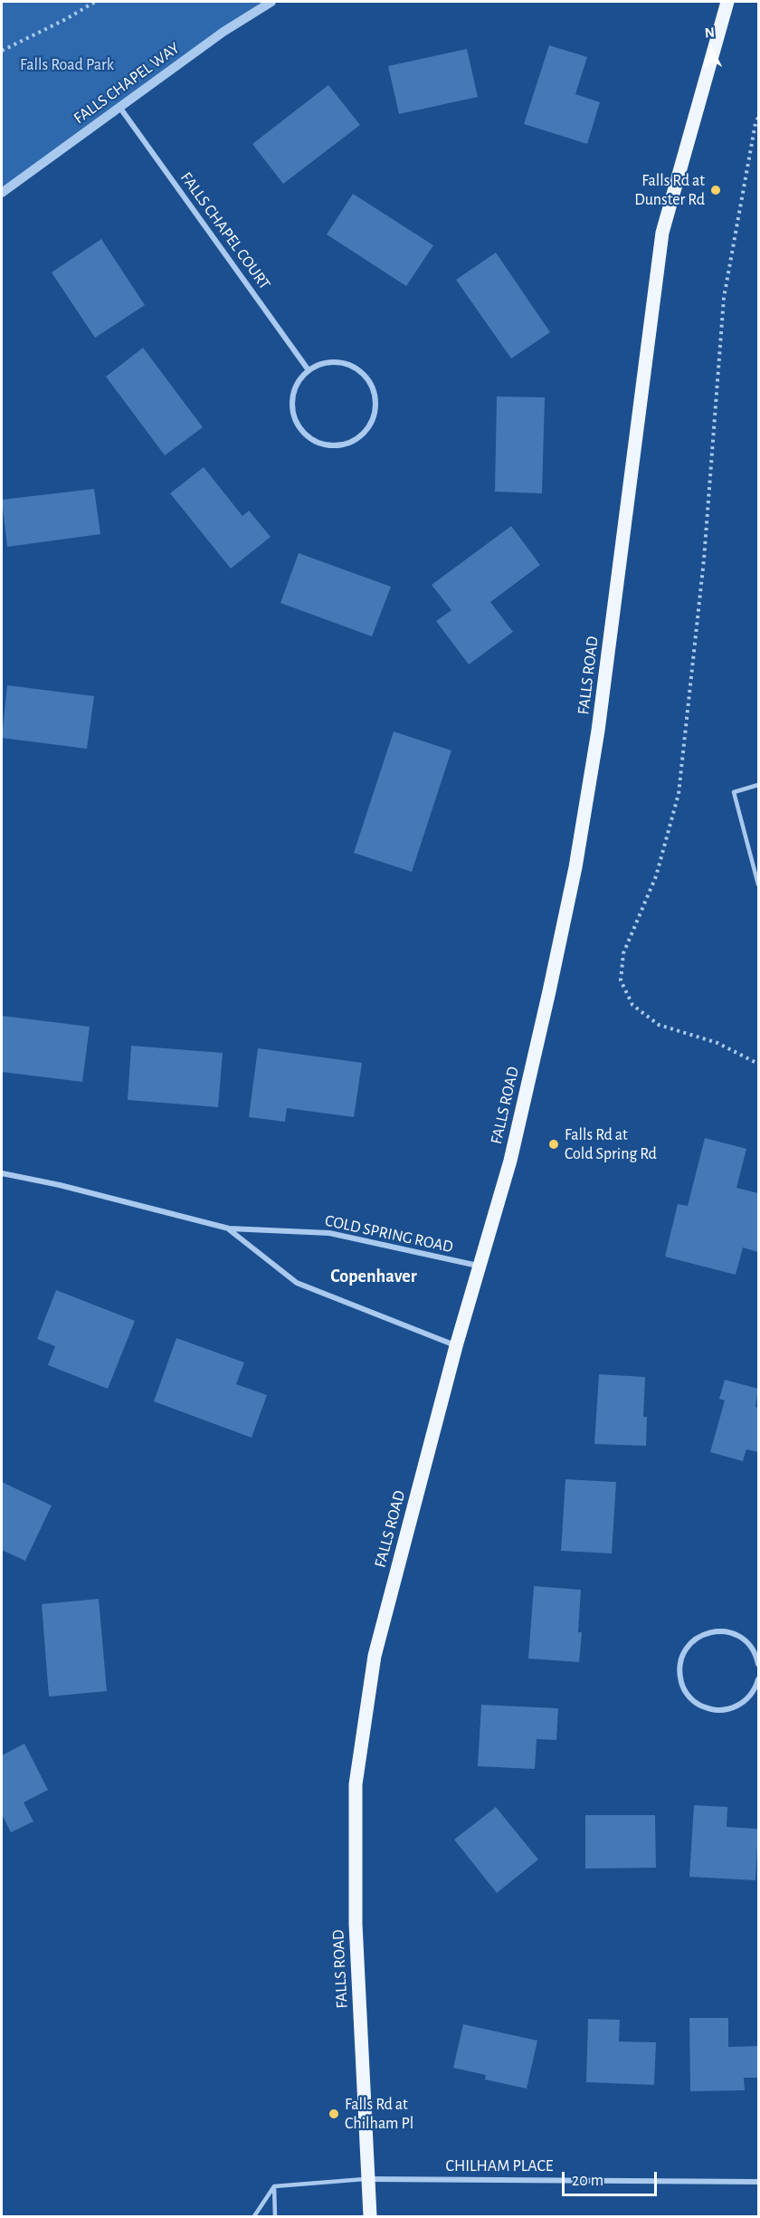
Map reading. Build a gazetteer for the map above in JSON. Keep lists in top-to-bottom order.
{
  "streets": {
    "main road": ["FALLS ROAD"],
    "street": [
      "FALLS CHAPEL WAY",
      "FALLS CHAPEL COURT",
      "COLD SPRING ROAD",
      "CHILHAM PLACE"
    ]
  },
  "crossings": [
    ["FALLS CHAPEL WAY", "FALLS CHAPEL COURT"],
    ["FALLS ROAD", "COLD SPRING ROAD"],
    ["FALLS ROAD", "CHILHAM PLACE"]
  ],
  "districts": ["Copenhaver"],
  "parks": ["Falls Road Park"],
  "places": ["Falls Rd at Dunster Rd", "Falls Rd at Cold Spring Rd", "Falls Rd at Chilham Pl"],
  "scale_bar": "20 m",
  "north": "top"
}
